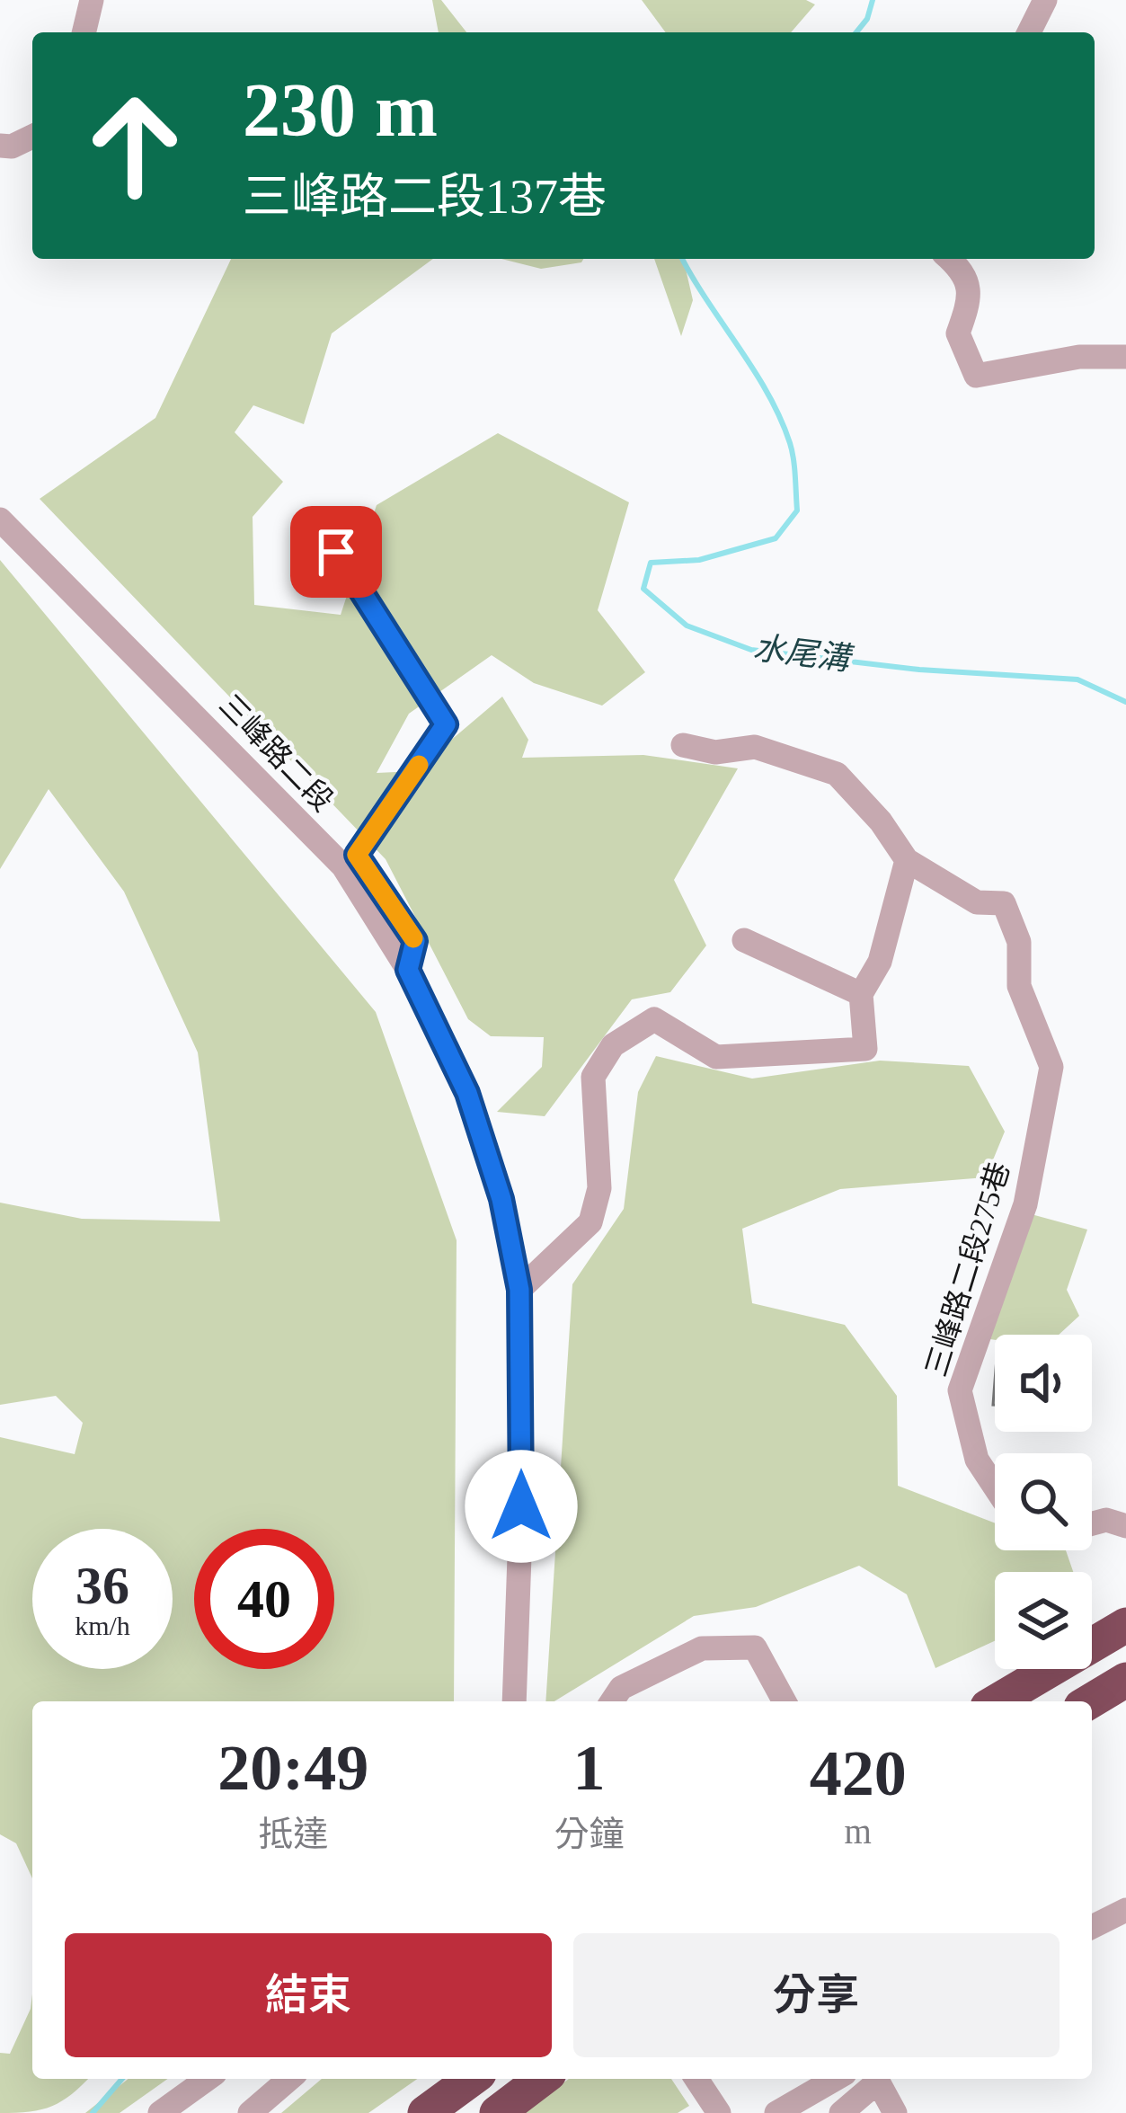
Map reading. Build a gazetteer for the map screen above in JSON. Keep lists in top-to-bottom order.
{
  "streets": {
    "street": ["三峰路二段", "三峰路二段275巷"]
  },
  "water": ["水尾溝"],
  "page": {
    "turn": ["230 m", "三峰路二段137巷"],
    "speed": "36 km/h",
    "limit": "40",
    "eta": [
      "20:49",
      "抵達",
      "1",
      "分鐘",
      "420",
      "m"
    ],
    "buttons": ["結束", "分享"]
  }
}
